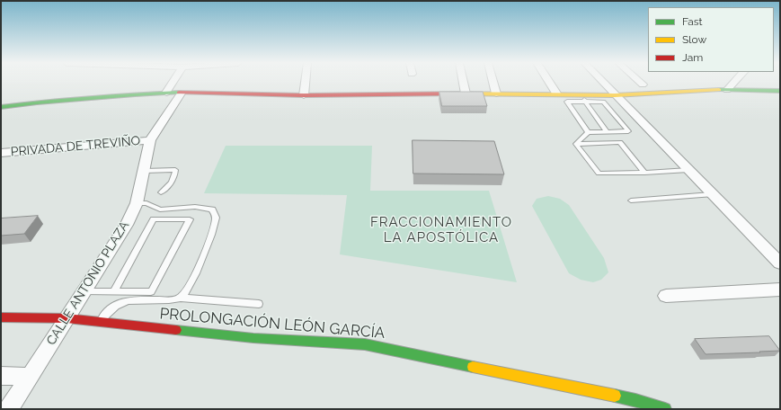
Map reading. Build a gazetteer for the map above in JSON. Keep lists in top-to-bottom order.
{
  "streets": {
    "street": ["PRIVADA DE TREVIÑO", "CALLE ANTONIO PLAZA", "PROLONGACIÓN LEÓN GARCÍA"]
  },
  "crossings": [
    ["PRIVADA DE TREVIÑO", "CALLE ANTONIO PLAZA"],
    ["CALLE ANTONIO PLAZA", "PROLONGACIÓN LEÓN GARCÍA"]
  ],
  "districts": ["FRACCIONAMIENTO LA APOSTÓLICA"],
  "legend": ["Fast", "Slow", "Jam"]
}
